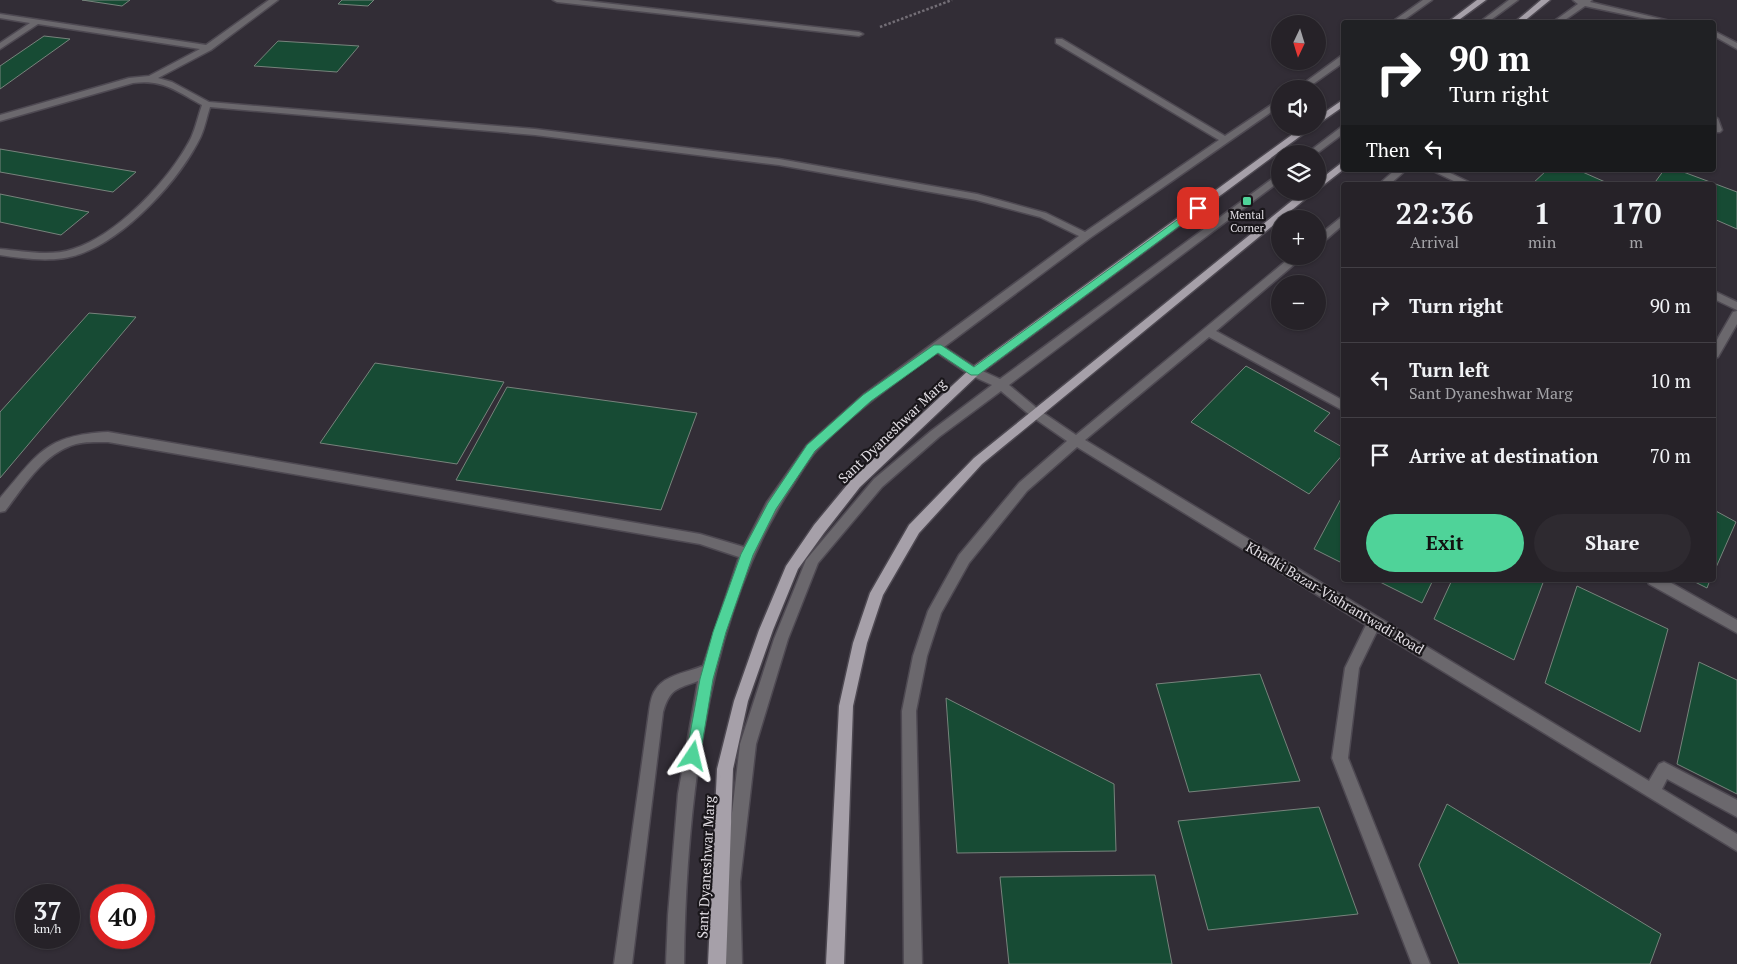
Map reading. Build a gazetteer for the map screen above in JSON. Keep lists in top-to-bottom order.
{
  "streets": {
    "main road": ["Sant Dyaneshwar Marg"],
    "street": ["Khadki Bazar-Vishrantwadi Road"]
  },
  "crossings": [
    ["Sant Dyaneshwar Marg", "Khadki Bazar-Vishrantwadi Road"]
  ],
  "places": {
    "transit": ["Mental Corner"]
  },
  "north": "bottom",
  "page": {
    "map_buttons": ["+", "−"],
    "turn": ["90 m", "Turn right"],
    "then": "Then",
    "eta": [
      "22:36",
      "Arrival",
      "1",
      "min",
      "170",
      "m"
    ],
    "list": [
      {
        "name": "Turn right",
        "value": "90 m"
      },
      {
        "name": "Turn left",
        "note": "Sant Dyaneshwar Marg",
        "value": "10 m"
      },
      {
        "name": "Arrive at destination",
        "value": "70 m"
      }
    ],
    "buttons": ["Exit", "Share"],
    "speed": "37 km/h",
    "limit": "40"
  }
}
